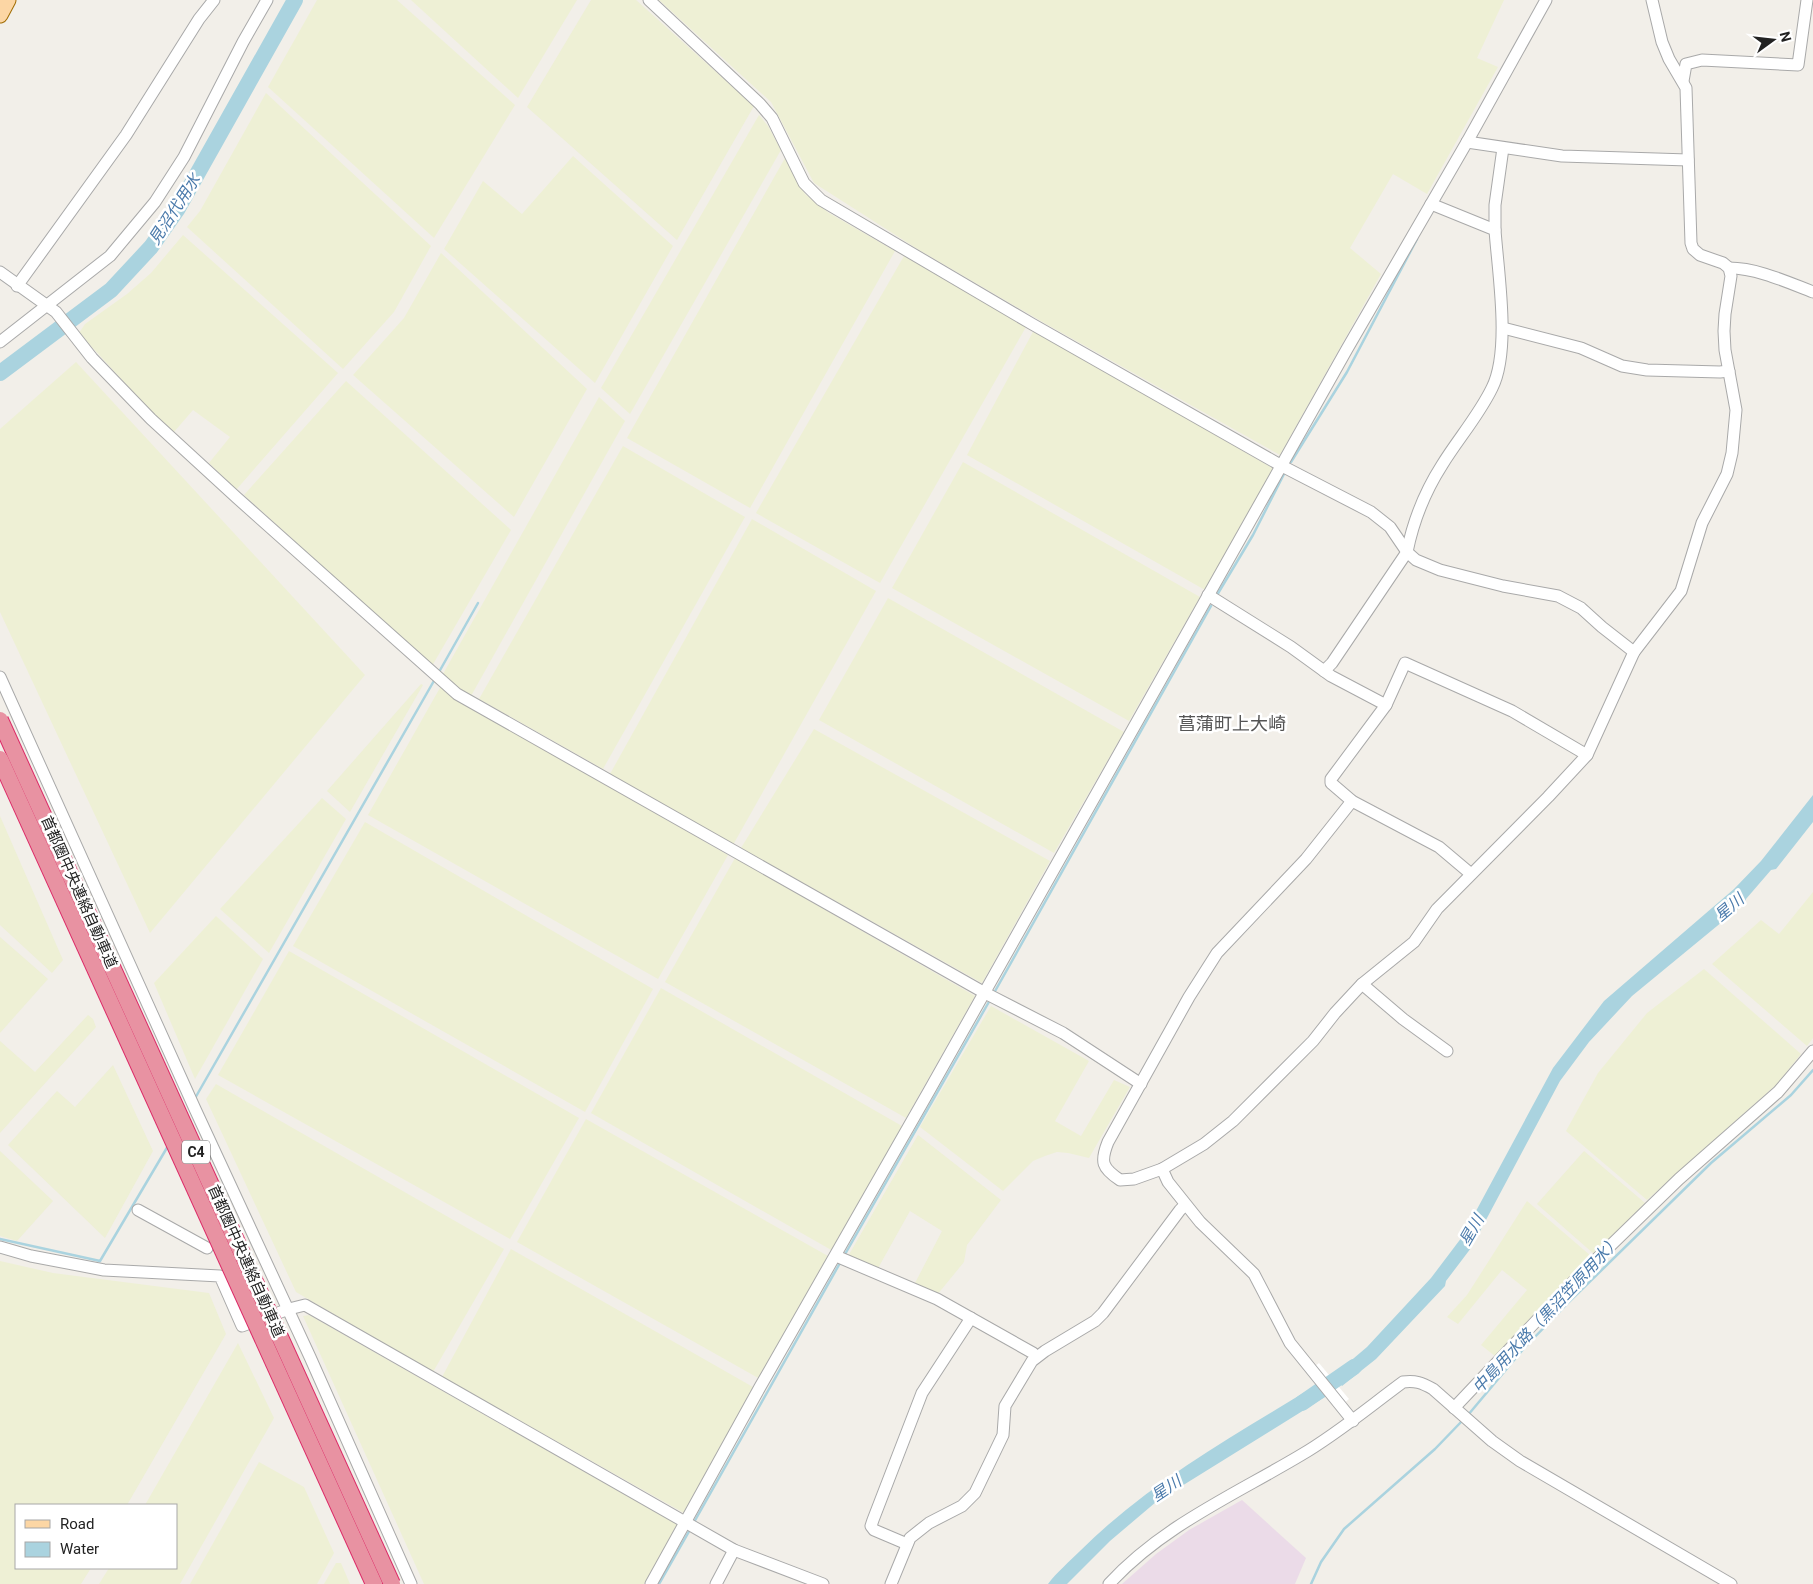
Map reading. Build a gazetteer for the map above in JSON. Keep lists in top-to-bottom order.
{
  "streets": {
    "highway": ["首都圏中央連絡自動車道", "C4"]
  },
  "districts": ["菖蒲町上大崎"],
  "water": ["見沼代用水", "星川", "中島用水路（黒沼笠原用水）"],
  "legend": ["Road", "Water"],
  "north": "right"
}
